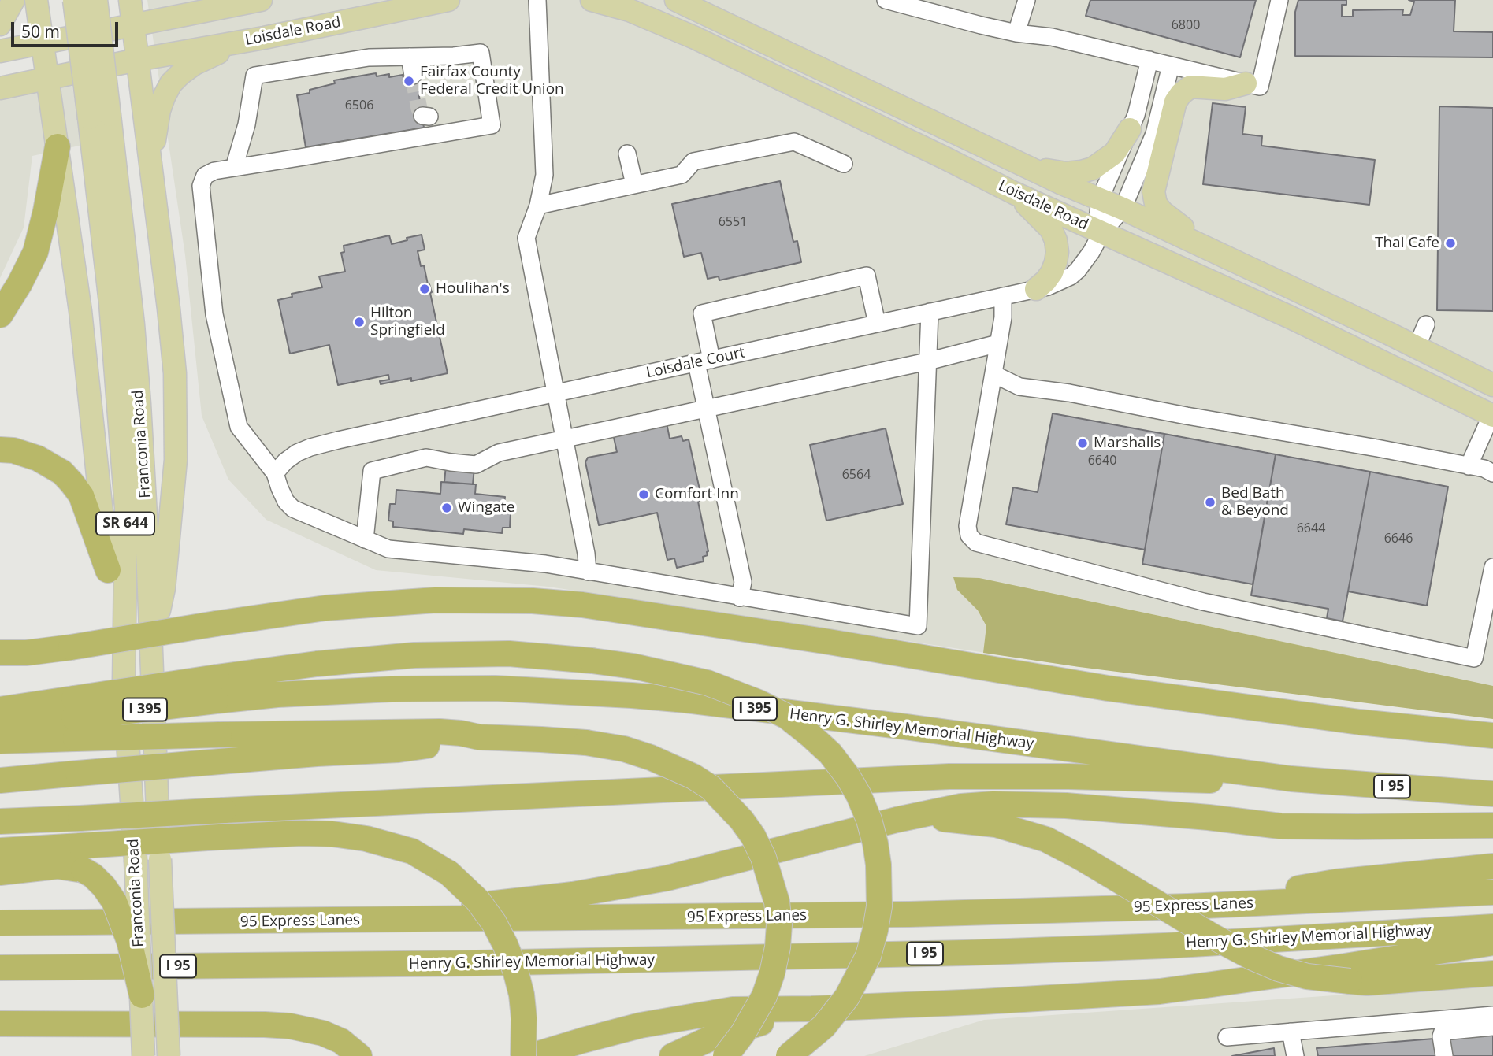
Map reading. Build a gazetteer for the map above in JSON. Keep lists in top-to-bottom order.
{
  "streets": {
    "highway": [
      "I 395",
      "Henry G. Shirley Memorial Highway",
      "I 95",
      "95 Express Lanes"
    ],
    "main road": ["Loisdale Road", "Franconia Road", "SR 644"],
    "street": ["Loisdale Court"]
  },
  "crossings": [
    ["Loisdale Road", "Loisdale Court"],
    ["Franconia Road", "SR 644"],
    ["Henry G. Shirley Memorial Highway", "I 95"]
  ],
  "places": [
    "Fairfax County Federal Credit Union",
    "Thai Cafe",
    "Houlihan's",
    "Hilton Springfield",
    "Marshalls",
    "Comfort Inn",
    "Bed Bath & Beyond",
    "Wingate"
  ],
  "house_numbers": [
    "6800",
    "6506",
    "6551",
    "6640",
    "6564",
    "6644",
    "6646"
  ],
  "scale_bar": "50 m"
}
